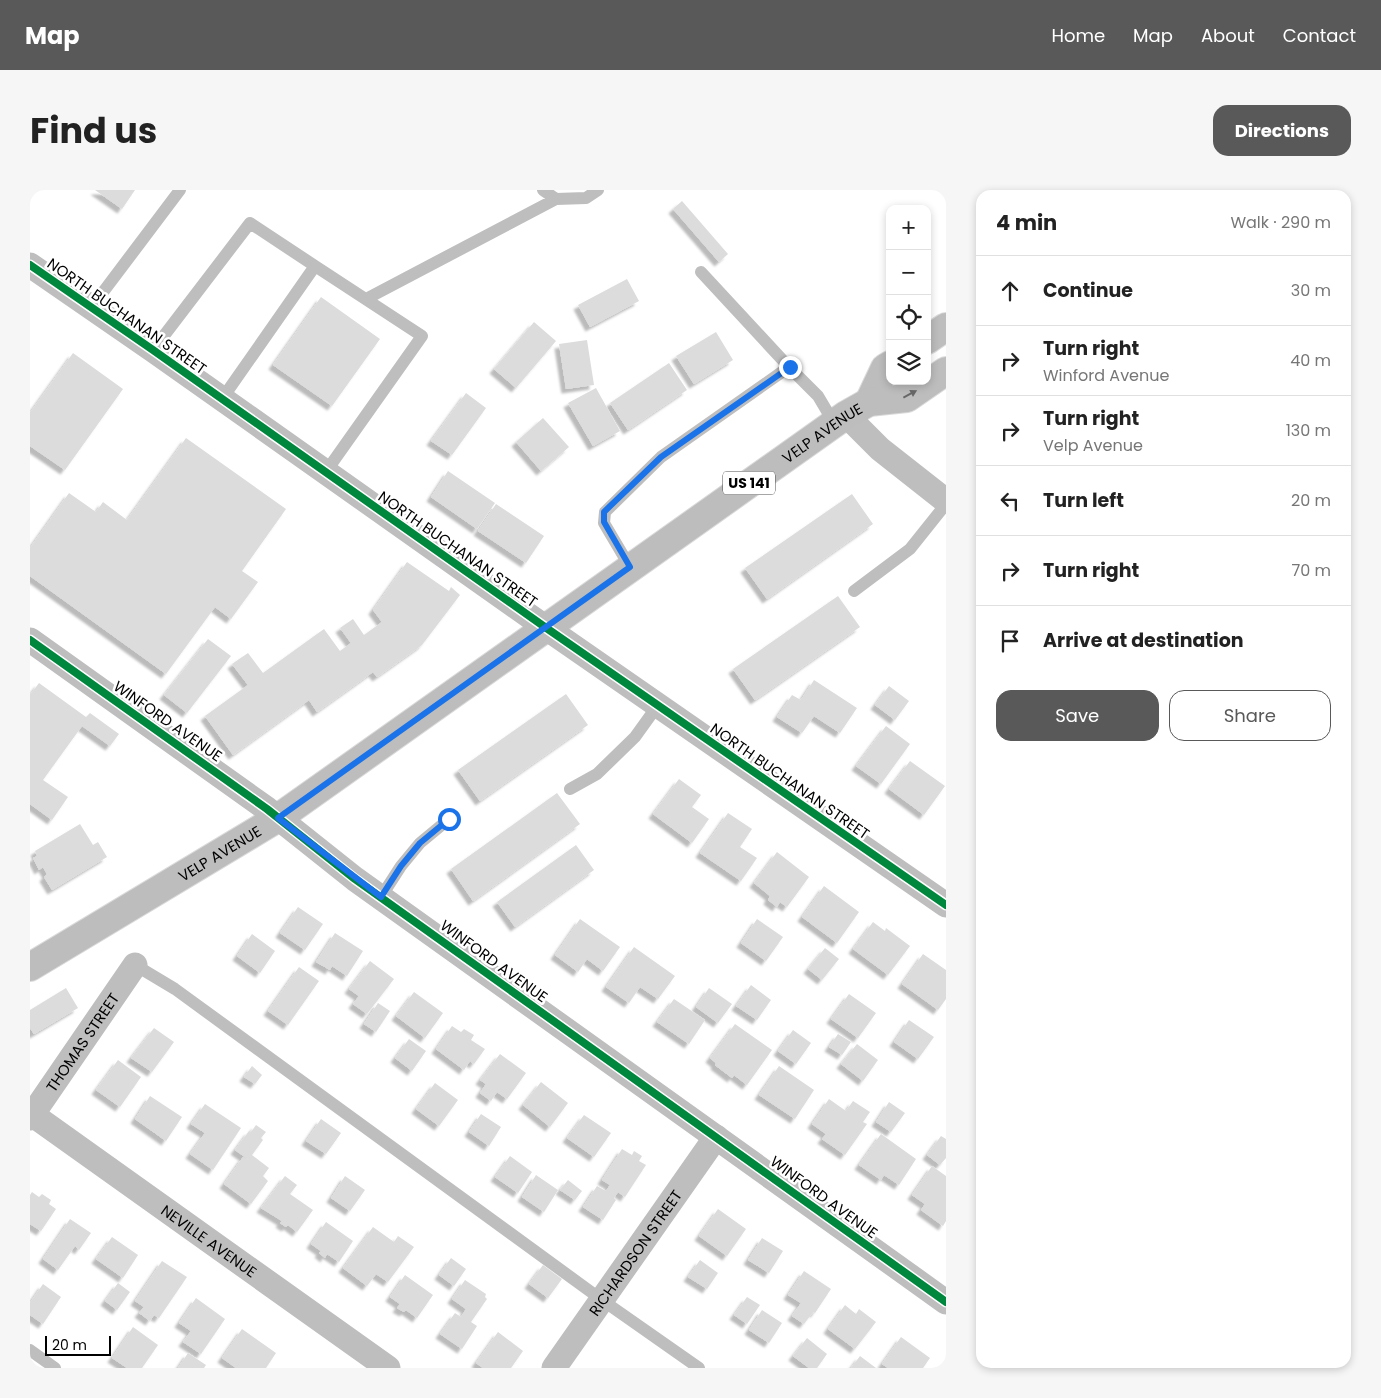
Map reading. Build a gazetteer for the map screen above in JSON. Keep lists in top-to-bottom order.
{
  "streets": {
    "main road": ["VELP AVENUE", "US 141"],
    "street": [
      "NORTH BUCHANAN STREET",
      "WINFORD AVENUE",
      "THOMAS STREET",
      "NEVILLE AVENUE",
      "RICHARDSON STREET"
    ]
  },
  "crossings": [
    ["NORTH BUCHANAN STREET", "VELP AVENUE"],
    ["VELP AVENUE", "WINFORD AVENUE"],
    ["WINFORD AVENUE", "RICHARDSON STREET"],
    ["THOMAS STREET", "NEVILLE AVENUE"]
  ],
  "scale_bar": "20 m",
  "page": {
    "header": "Map",
    "nav": [
      "Home",
      "Map",
      "About",
      "Contact"
    ],
    "title": "Find us",
    "buttons": [
      "Directions",
      ["Save", "Share"]
    ],
    "heading": ["4 min", "Walk · 290 m"],
    "map_buttons": ["+", "−"],
    "list": [
      ["Continue", "30 m"],
      ["Turn right", "Winford Avenue", "40 m"],
      ["Turn right", "Velp Avenue", "130 m"],
      ["Turn left", "20 m"],
      ["Turn right", "70 m"],
      "Arrive at destination"
    ],
    "scale": "20 m"
  }
}
